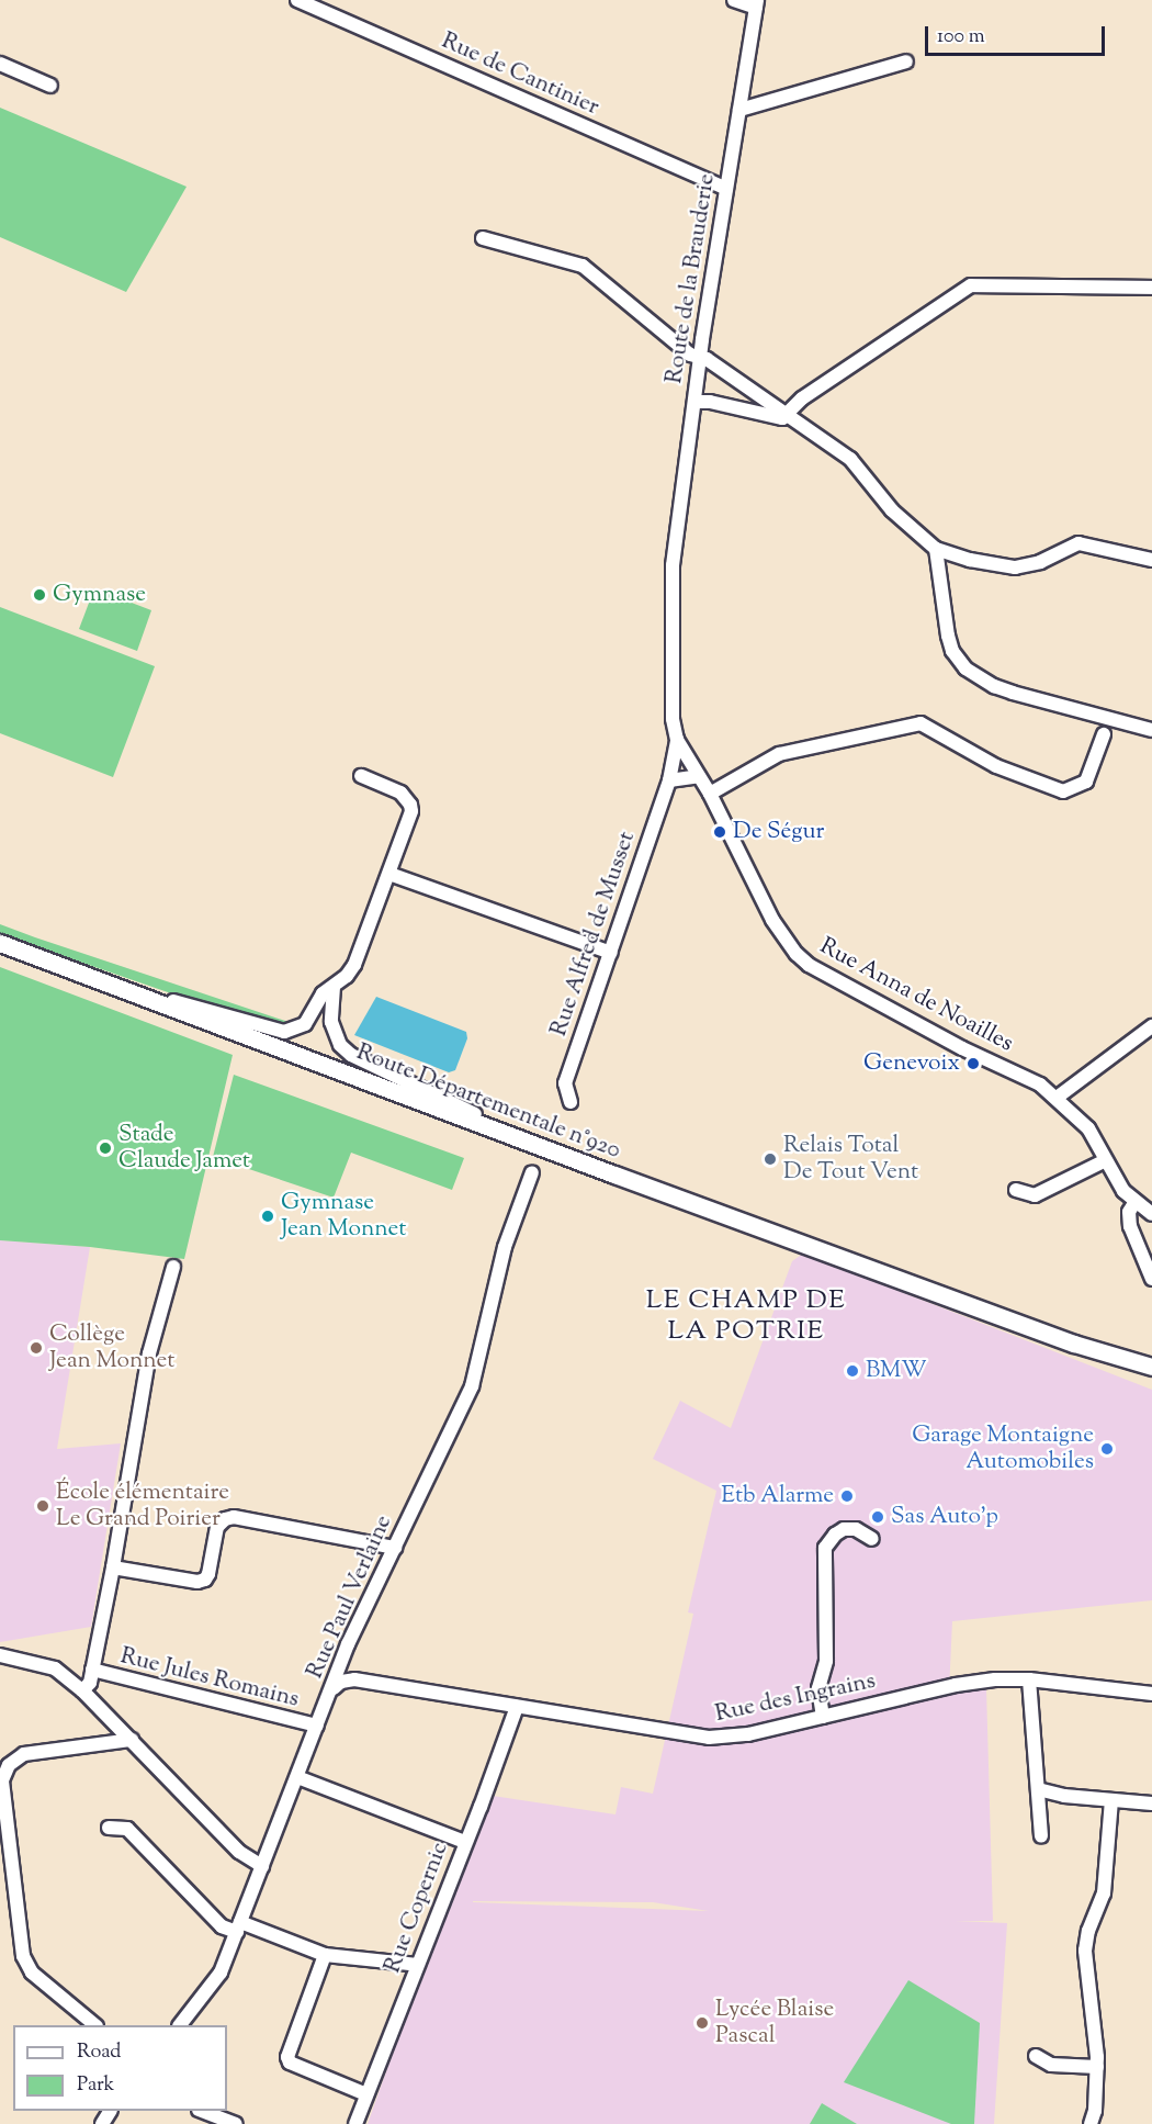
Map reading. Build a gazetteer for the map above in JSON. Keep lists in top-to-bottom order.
{
  "streets": {
    "main road": ["Route Départementale n°920"],
    "street": [
      "Rue de Cantinier",
      "Route de la Brauderie",
      "Rue Alfred de Musset",
      "Rue Anna de Noailles",
      "Rue Paul Verlaine",
      "Rue Jules Romains",
      "Rue des Ingrains",
      "Rue Copernic"
    ]
  },
  "crossings": [
    ["Rue de Cantinier", "Route de la Brauderie"],
    ["Route de la Brauderie", "Rue Alfred de Musset"],
    ["Rue Alfred de Musset", "Rue Anna de Noailles"],
    ["Rue Paul Verlaine", "Rue Jules Romains"],
    ["Rue Paul Verlaine", "Rue des Ingrains"],
    ["Rue des Ingrains", "Rue Copernic"]
  ],
  "districts": ["LE CHAMP DE LA POTRIE"],
  "places": [
    "Gymnase",
    "De Ségur",
    "Genevoix",
    "Stade Claude Jamet",
    "Relais Total De Tout Vent",
    "Gymnase Jean Monnet",
    "Collège Jean Monnet",
    "BMW",
    "Garage Montaigne Automobiles",
    "Etb Alarme",
    "École élémentaire Le Grand Poirier",
    "Sas Auto'p",
    "Lycée Blaise Pascal"
  ],
  "legend": ["Road", "Park"],
  "scale_bar": "100 m"
}
